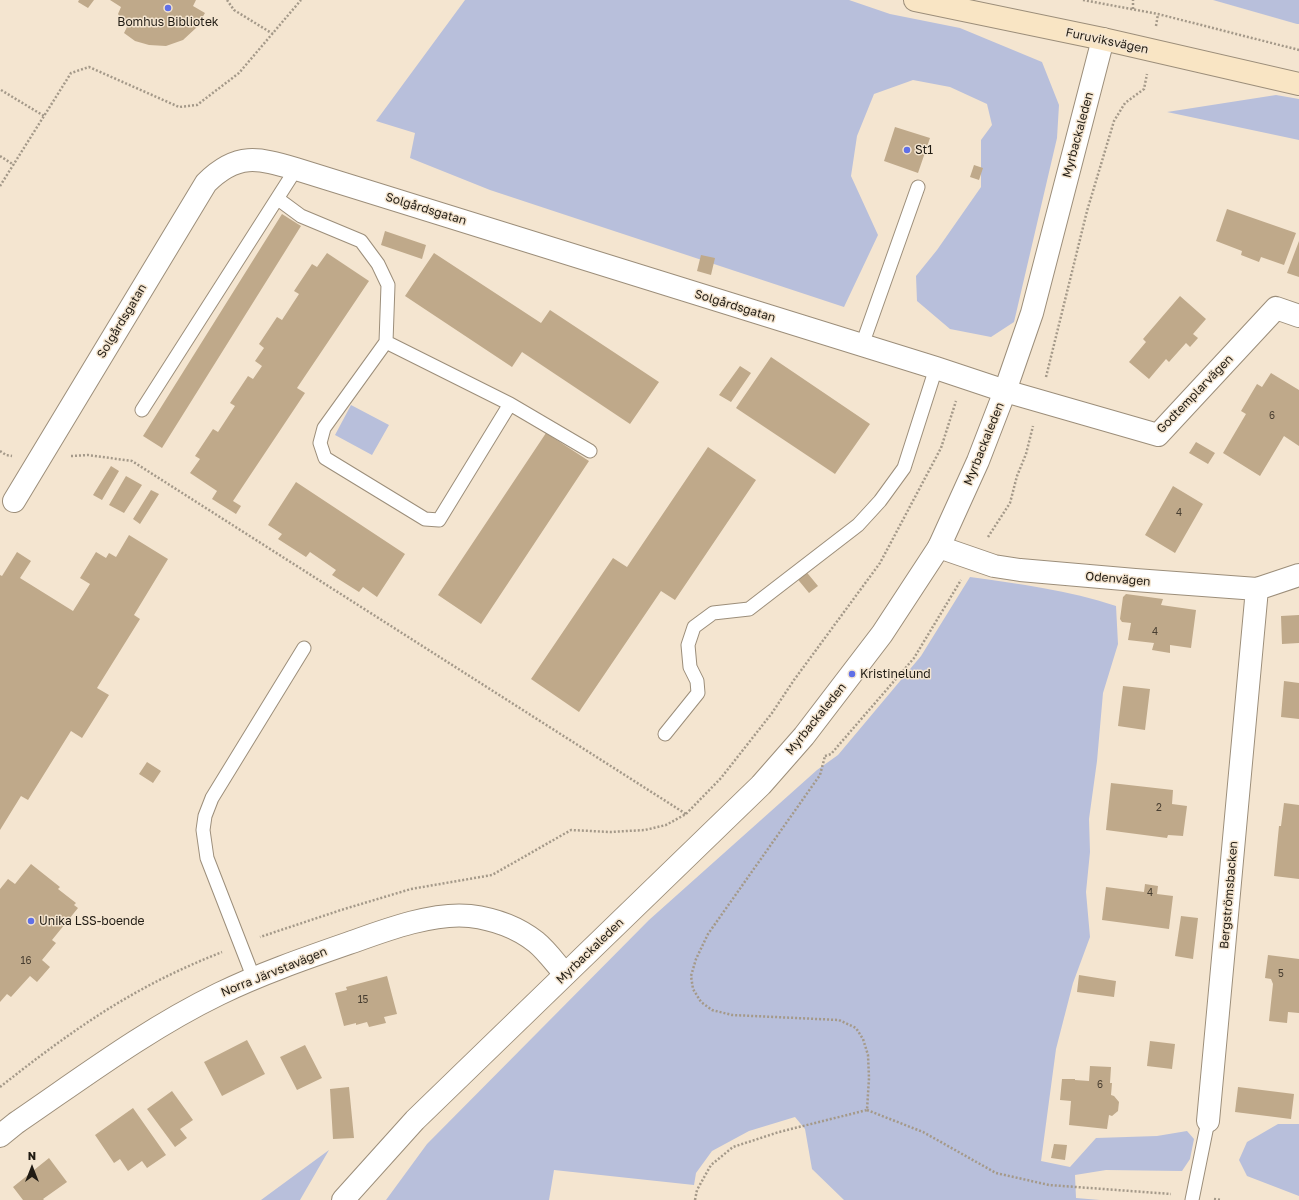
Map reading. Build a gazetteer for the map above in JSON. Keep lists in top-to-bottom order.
{
  "streets": {
    "main road": ["Furuviksvägen"],
    "street": [
      "Myrbackaleden",
      "Solgårdsgatan",
      "Godtemplarvägen",
      "Odenvägen",
      "Bergströmsbacken",
      "Norra Järvstavägen"
    ]
  },
  "crossings": [
    ["Furuviksvägen", "Myrbackaleden"],
    ["Myrbackaleden", "Solgårdsgatan"],
    ["Myrbackaleden", "Godtemplarvägen"],
    ["Myrbackaleden", "Odenvägen"],
    ["Myrbackaleden", "Norra Järvstavägen"],
    ["Solgårdsgatan", "Godtemplarvägen"],
    ["Odenvägen", "Bergströmsbacken"]
  ],
  "places": [
    "Bomhus Bibliotek",
    "St1",
    "Kristinelund",
    "Unika LSS-boende"
  ],
  "house_numbers": [
    "6",
    "4",
    "4",
    "2",
    "4",
    "16",
    "5",
    "15",
    "6"
  ],
  "north": "top"
}
